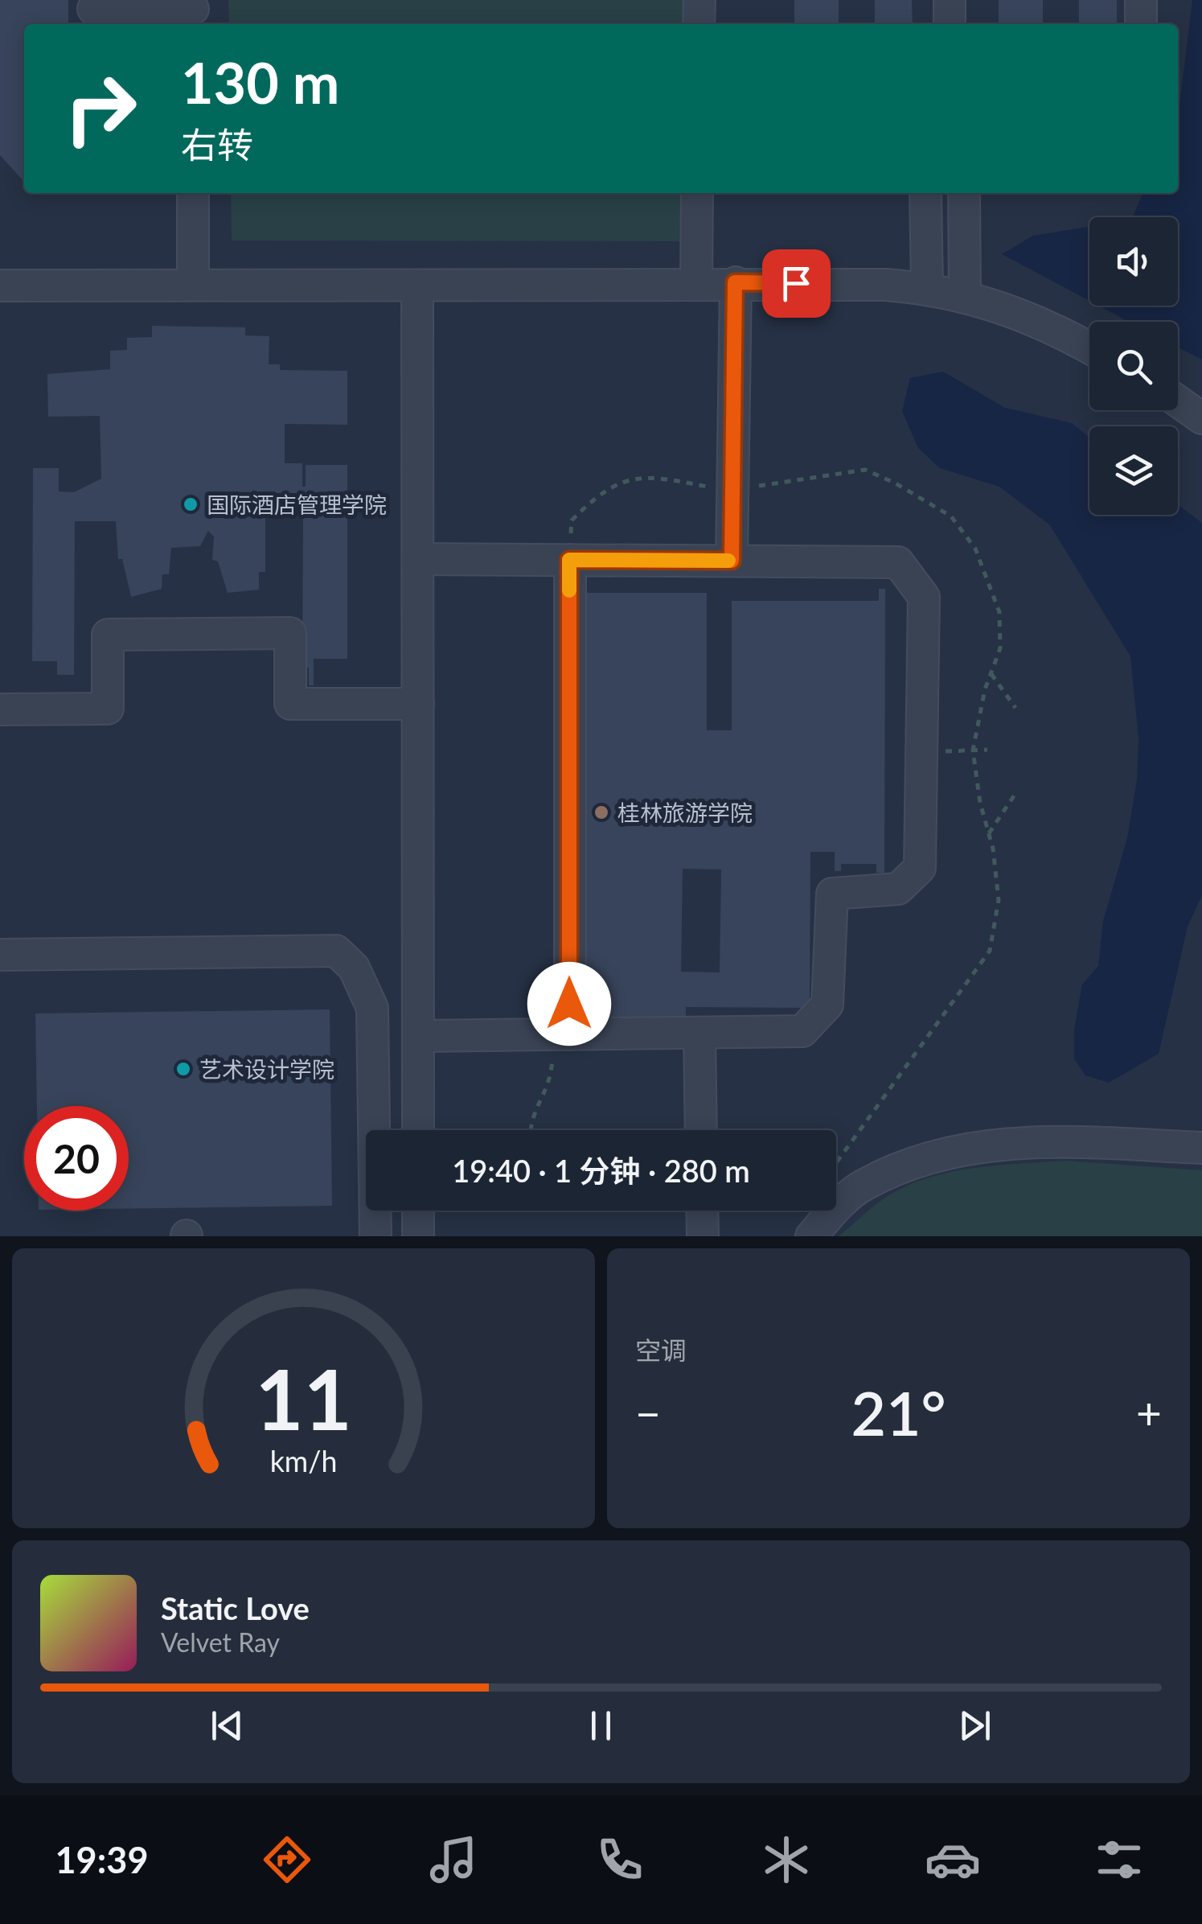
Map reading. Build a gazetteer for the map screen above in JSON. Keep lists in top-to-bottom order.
{
  "places": ["国际酒店管理学院", "桂林旅游学院", "艺术设计学院"],
  "page": {
    "turn": ["130 m", "右转"],
    "limit": "20",
    "trip": "19:40 · 1 分钟 · 280 m",
    "tile": "空调",
    "heat": ["−", "21°", "+"],
    "song": ["Static Love", "Velvet Ray"],
    "tabs": "19:39",
    "gauge": ["11", "km/h"]
  }
}
